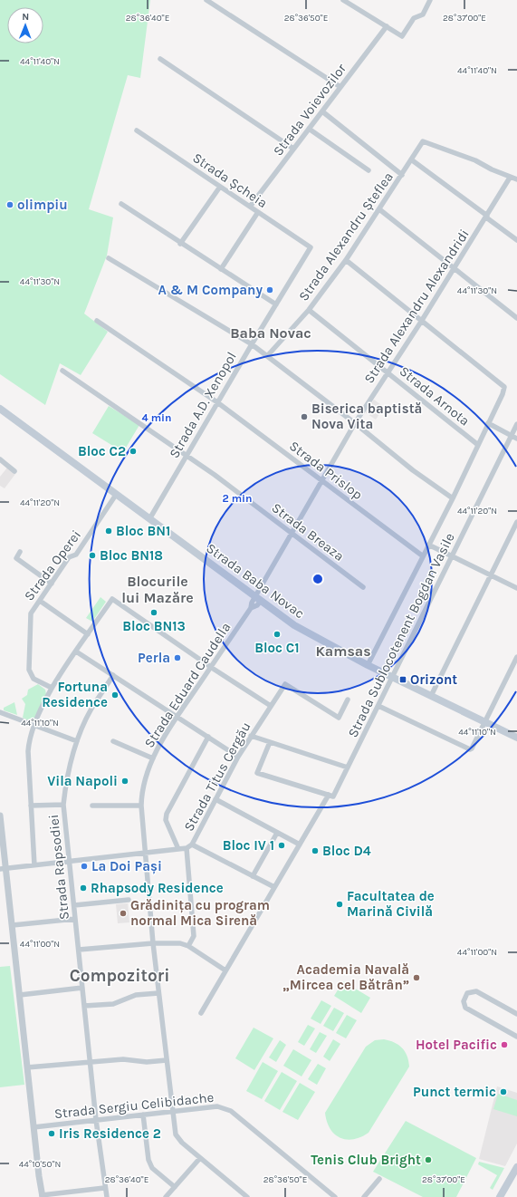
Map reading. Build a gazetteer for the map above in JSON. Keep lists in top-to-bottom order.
{
  "streets": {
    "main road": ["Strada Baba Novac"],
    "street": [
      "Strada Voievozilor",
      "Strada Șcheia",
      "Strada Alexandru Șteflea",
      "Strada Alexandru Alexandridi",
      "Strada Arnota",
      "Strada A.D. Xenopol",
      "Strada Prislop",
      "Strada Breaza",
      "Strada Operei",
      "Strada Sublocotenent Bogdan Vasile",
      "Strada Eduard Caudella",
      "Strada Titus Cergău",
      "Strada Rapsodiei",
      "Strada Sergiu Celibidache"
    ]
  },
  "crossings": [
    ["Strada Voievozilor", "Strada Șcheia"],
    ["Strada Șcheia", "Strada A.D. Xenopol"],
    ["Strada Alexandru Șteflea", "Strada Alexandru Alexandridi"],
    ["Strada Alexandru Șteflea", "Strada Arnota"],
    ["Strada Alexandru Alexandridi", "Strada Arnota"],
    ["Strada Alexandru Alexandridi", "Strada Prislop"],
    ["Strada Alexandru Alexandridi", "Strada Breaza"],
    ["Strada Alexandru Alexandridi", "Strada Baba Novac"],
    ["Strada Alexandru Alexandridi", "Strada Eduard Caudella"],
    ["Strada A.D. Xenopol", "Strada Prislop"],
    ["Strada A.D. Xenopol", "Strada Breaza"],
    ["Strada A.D. Xenopol", "Strada Baba Novac"],
    ["Strada Operei", "Strada Baba Novac"],
    ["Strada Baba Novac", "Strada Sublocotenent Bogdan Vasile"],
    ["Strada Baba Novac", "Strada Eduard Caudella"],
    ["Strada Eduard Caudella", "Strada Sergiu Celibidache"],
    ["Strada Rapsodiei", "Strada Sergiu Celibidache"]
  ],
  "districts": [
    "Baba Novac",
    "Blocurile lui Mazăre",
    "Kamsas",
    "Compozitori"
  ],
  "places": {
    "other": [
      "olimpiu",
      "A & M Company",
      "Biserica baptistă Nova Vita",
      "Bloc C2",
      "Bloc BN1",
      "Bloc BN18",
      "Bloc BN13",
      "Bloc C1",
      "Perla",
      "Fortuna Residence",
      "Vila Napoli",
      "Bloc IV 1",
      "Bloc D4",
      "La Doi Pași",
      "Rhapsody Residence",
      "Facultatea de Marină Civilă",
      "Grădinița cu program normal Mica Sirenă",
      "Academia Navală „Mircea cel Bătrân”",
      "Hotel Pacific",
      "Punct termic",
      "Iris Residence 2",
      "Tenis Club Bright"
    ],
    "transit": ["Orizont"]
  },
  "north": "top",
  "coordinates": [
    "28°36'40\"E",
    "28°36'50\"E",
    "28°37'00\"E",
    "44°11'40\"N",
    "44°11'30\"N",
    "44°11'20\"N",
    "44°11'10\"N",
    "44°11'00\"N",
    "44°10'50\"N"
  ],
  "rings": ["4 min", "2 min"]
}
